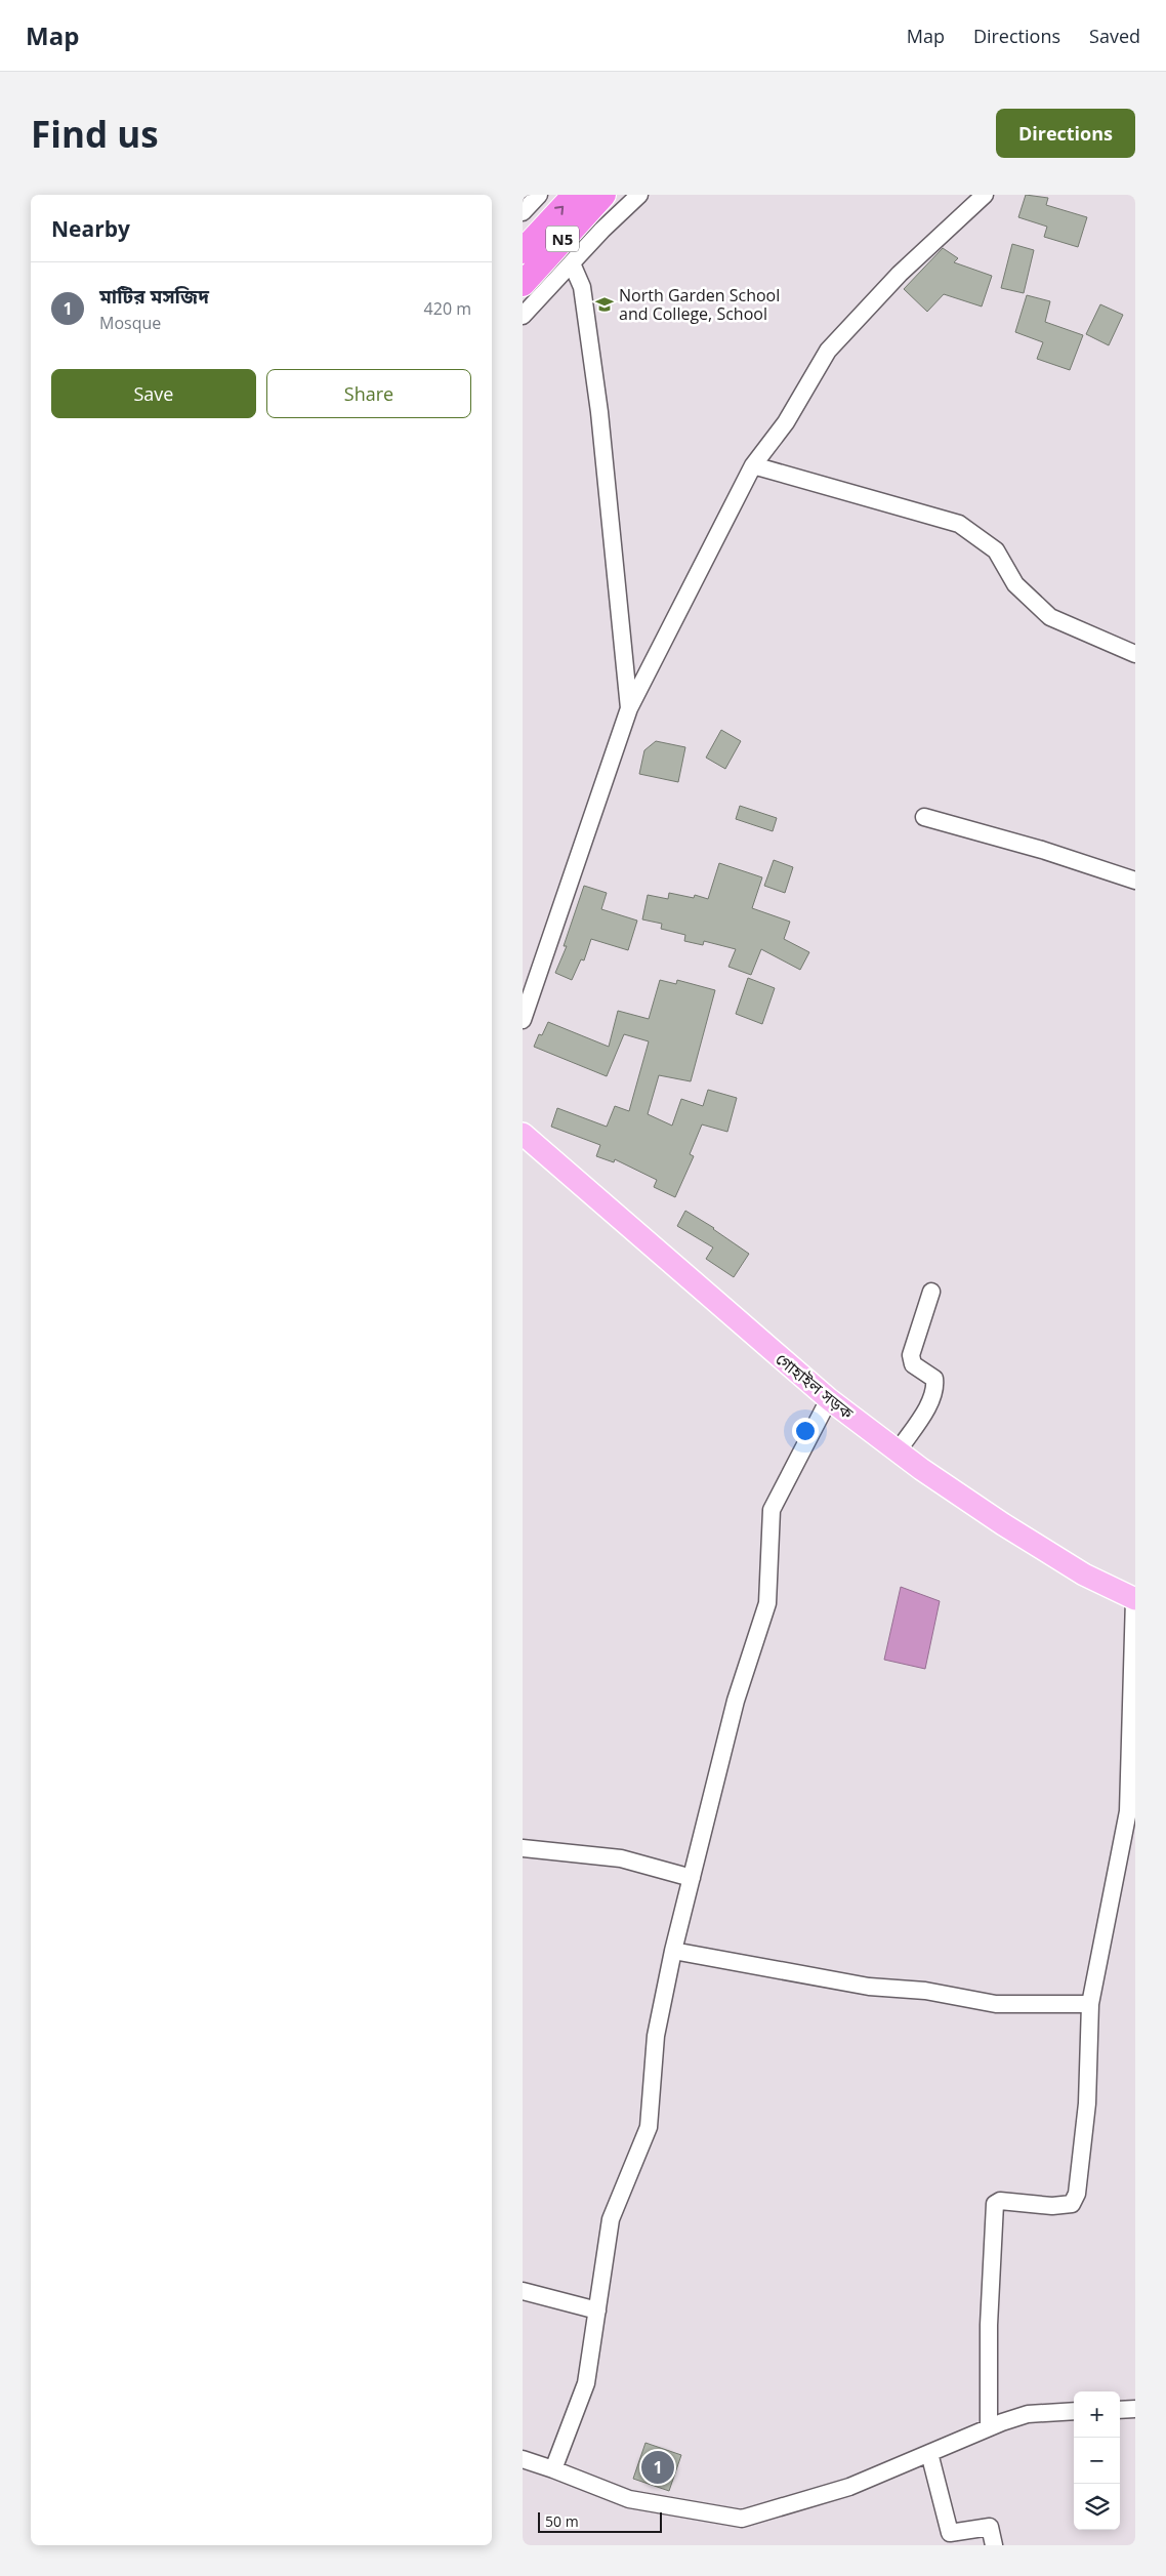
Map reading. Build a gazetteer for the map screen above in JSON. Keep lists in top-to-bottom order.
{
  "streets": {
    "highway": ["N5"],
    "main road": ["গোহাইল সড়ক"]
  },
  "places": {
    "school or university": ["North Garden School and College, School"]
  },
  "scale_bar": "50 m",
  "page": {
    "header": "Map",
    "nav": ["Map", "Directions", "Saved"],
    "buttons": [
      "Directions",
      ["Save", "Share"]
    ],
    "title": "Find us",
    "heading": "Nearby",
    "list": [
      {
        "mark": "1",
        "name": "মাটির মসজিদ",
        "note": "Mosque",
        "value": "420 m"
      }
    ],
    "map_buttons": ["+", "−"],
    "pins": "1",
    "scale": "50 m"
  }
}
